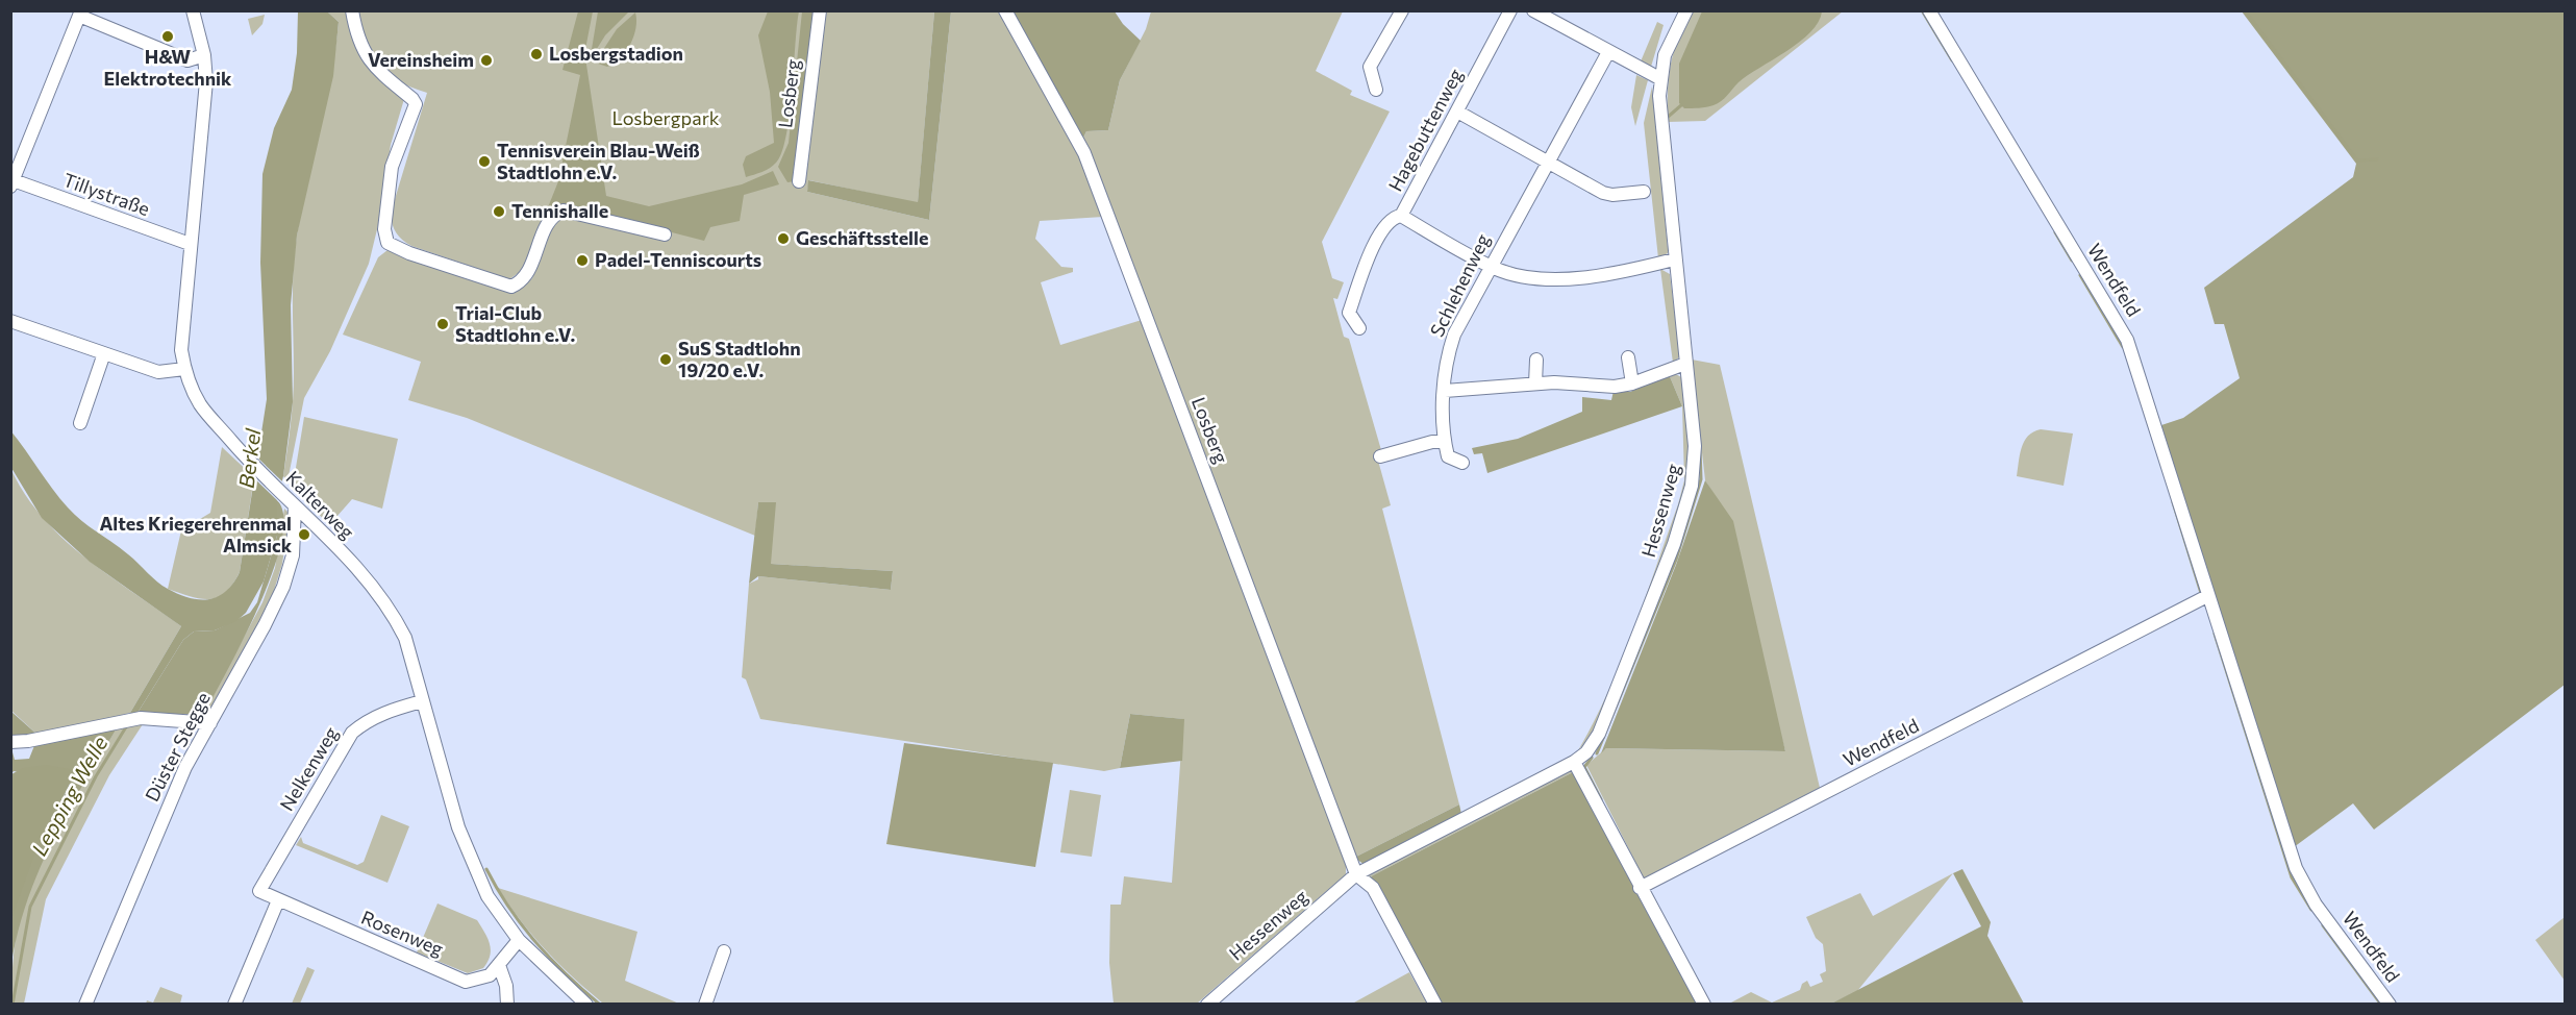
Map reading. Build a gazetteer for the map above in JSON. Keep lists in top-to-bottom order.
{
  "streets": {
    "street": [
      "Losberg",
      "Hagebuttenweg",
      "Tillystraße",
      "Wendfeld",
      "Schlehenweg",
      "Kalterweg",
      "Hessenweg",
      "Düster Stegge",
      "Nelkenweg",
      "Rosenweg"
    ]
  },
  "crossings": [
    ["Losberg", "Hessenweg"],
    ["Tillystraße", "Kalterweg"],
    ["Kalterweg", "Düster Stegge"],
    ["Kalterweg", "Nelkenweg"],
    ["Kalterweg", "Rosenweg"],
    ["Nelkenweg", "Rosenweg"]
  ],
  "water": ["Berkel", "Lepping Welle"],
  "parks": ["Losbergpark"],
  "places": [
    "H&W Elektrotechnik",
    "Losbergstadion",
    "Vereinsheim",
    "Tennisverein Blau-Weiß Stadtlohn e.V.",
    "Tennishalle",
    "Geschäftsstelle",
    "Padel-Tenniscourts",
    "Trial-Club Stadtlohn e.V.",
    "SuS Stadtlohn 19/20 e.V.",
    "Altes Kriegerehrenmal Almsick"
  ]
}
